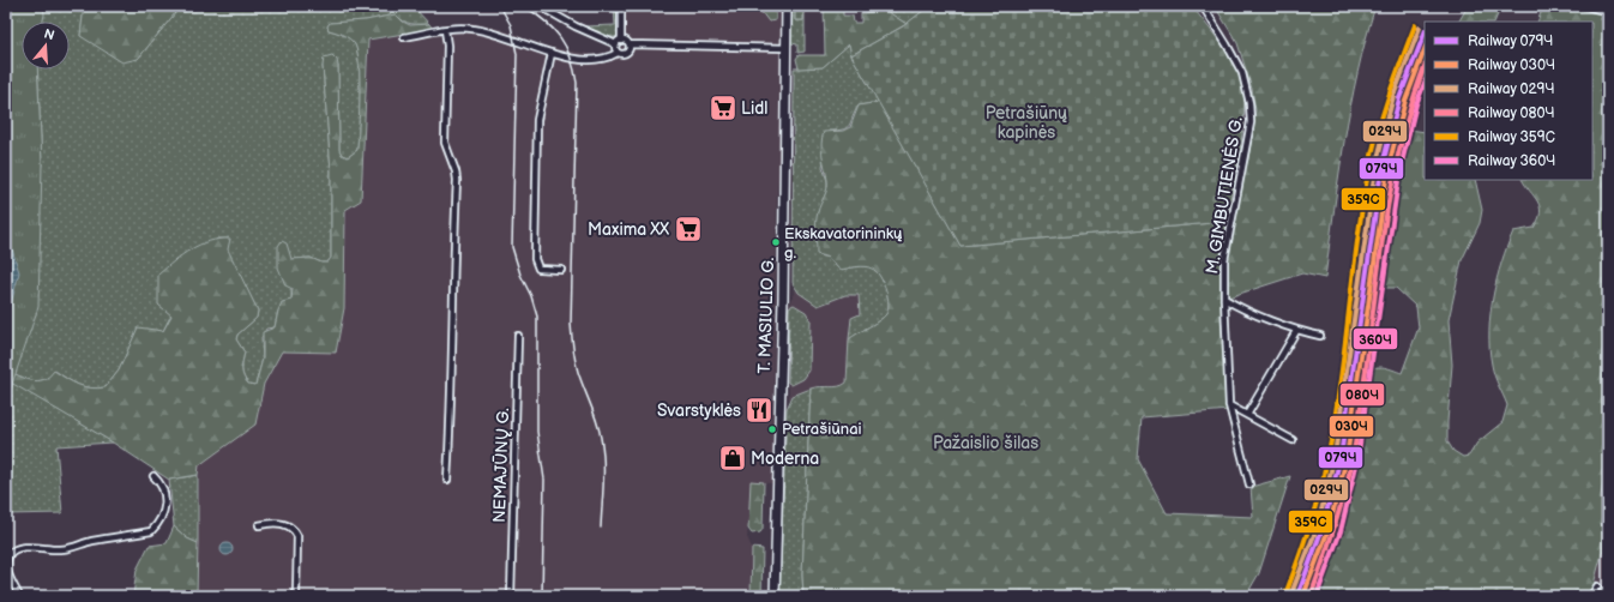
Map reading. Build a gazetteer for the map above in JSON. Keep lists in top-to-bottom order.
{
  "streets": {
    "main road": ["T. MASIULIO G."],
    "street": ["M. GIMBUTIENĖS G.", "NEMAJŪNŲ G."]
  },
  "parks": ["Petrašiūnų kapinės", "Pažaislio šilas"],
  "places": {
    "supermarket": ["Lidl", "Maxima XX"],
    "other": ["Ekskavatorininkų g.", "Petrašiūnai"],
    "restaurant": ["Svarstyklės"],
    "shop": ["Moderna"]
  },
  "lines": [
    "rail line 359С",
    "rail line 029Ч",
    "rail line 079Ч",
    "rail line 030Ч",
    "rail line 080Ч",
    "rail line 360Ч"
  ],
  "legend": [
    "Railway 079Ч",
    "Railway 030Ч",
    "Railway 029Ч",
    "Railway 080Ч",
    "Railway 359С",
    "Railway 360Ч"
  ],
  "north": "top"
}
